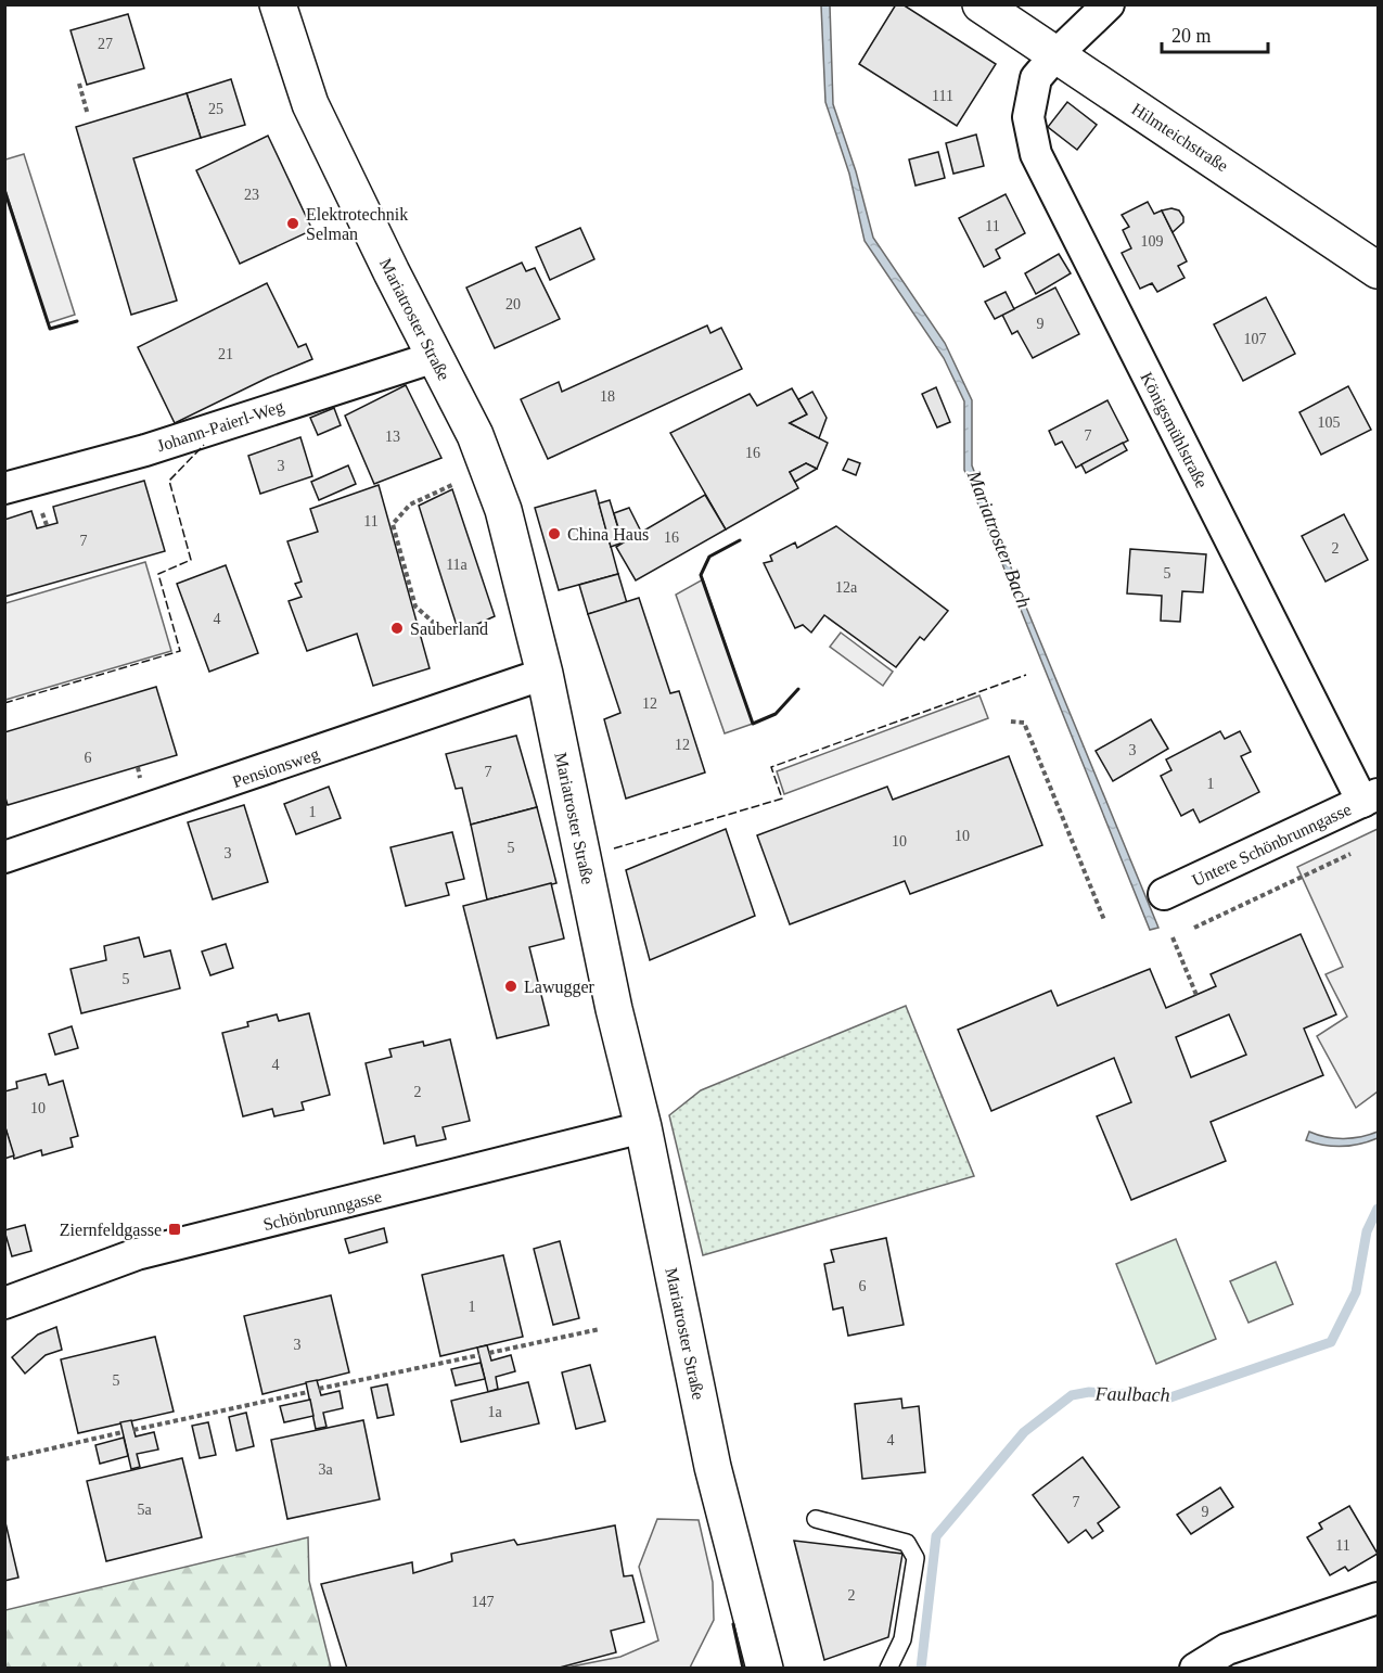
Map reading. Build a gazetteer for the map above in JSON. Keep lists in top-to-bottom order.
{
  "streets": {
    "main road": ["Hilmteichstraße", "Mariatroster Straße"],
    "street": [
      "Johann-Paierl-Weg",
      "Königsmühlstraße",
      "Pensionsweg",
      "Untere Schönbrunngasse",
      "Schönbrunngasse"
    ]
  },
  "crossings": [
    ["Hilmteichstraße", "Königsmühlstraße"],
    ["Mariatroster Straße", "Johann-Paierl-Weg"],
    ["Mariatroster Straße", "Pensionsweg"],
    ["Mariatroster Straße", "Schönbrunngasse"],
    ["Königsmühlstraße", "Untere Schönbrunngasse"]
  ],
  "water": ["Mariatroster Bach", "Faulbach"],
  "places": {
    "other": [
      "Elektrotechnik Selman",
      "China Haus",
      "Sauberland",
      "Lawugger"
    ],
    "transit": ["Ziernfeldgasse"]
  },
  "house_numbers": [
    "27",
    "111",
    "25",
    "23",
    "11",
    "109",
    "20",
    "9",
    "107",
    "21",
    "18",
    "105",
    "7",
    "13",
    "16",
    "3",
    "11",
    "16",
    "7",
    "2",
    "11a",
    "5",
    "12a",
    "4",
    "12",
    "12",
    "3",
    "6",
    "7",
    "1",
    "1",
    "10",
    "10",
    "5",
    "3",
    "5",
    "4",
    "2",
    "10",
    "6",
    "1",
    "3",
    "5",
    "1a",
    "4",
    "3a",
    "7",
    "5a",
    "9",
    "11",
    "2",
    "147"
  ],
  "scale_bar": "20 m"
}
